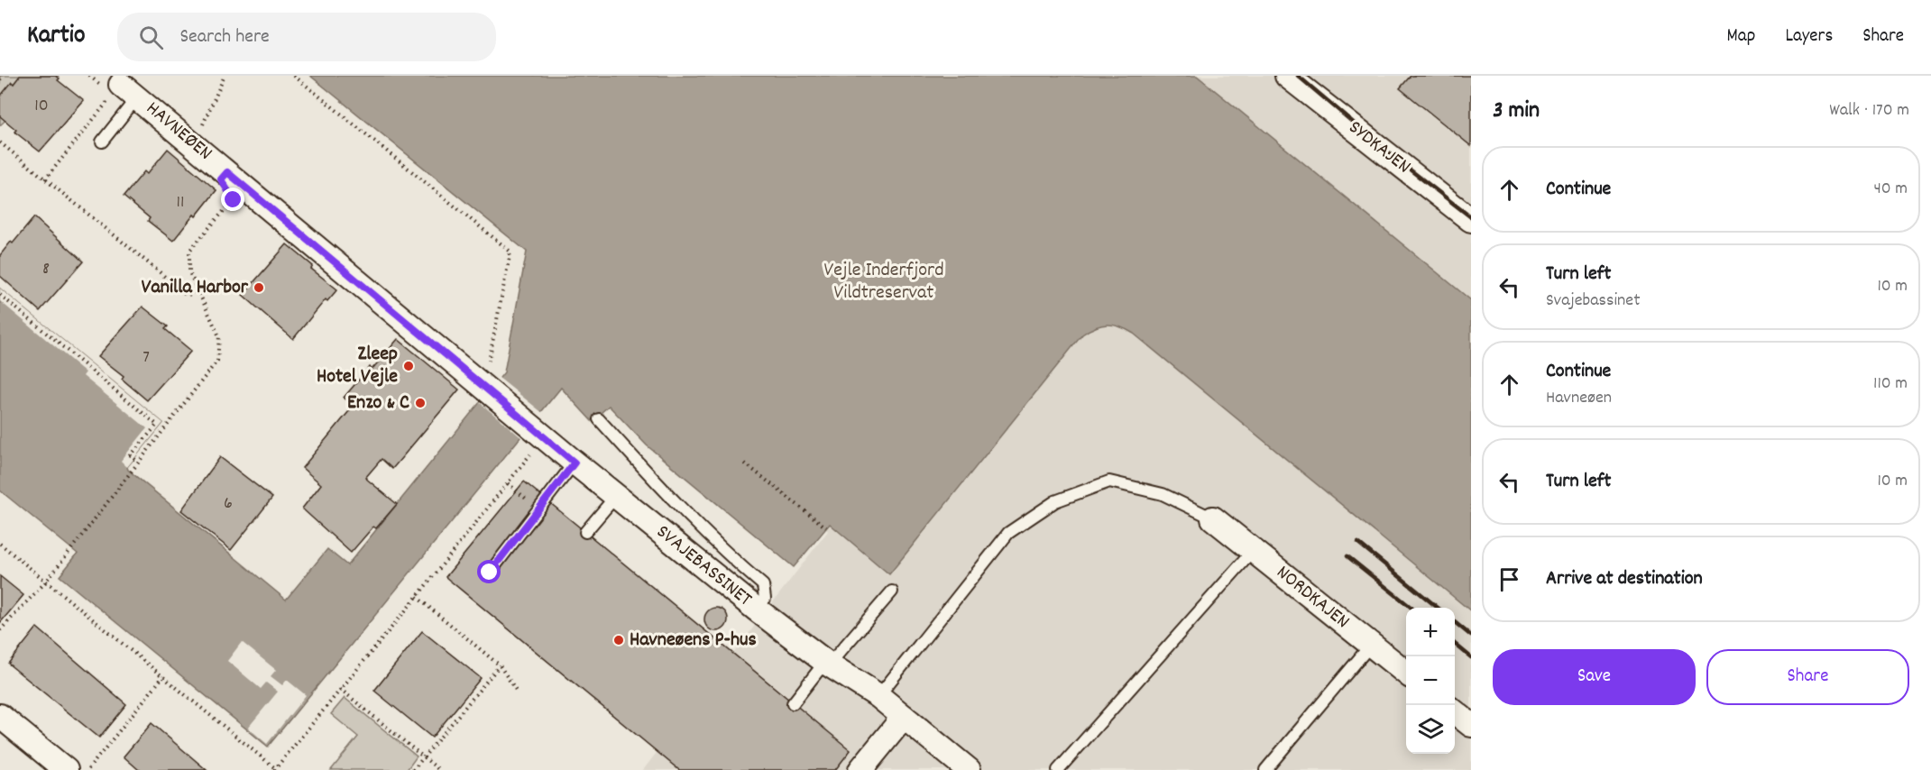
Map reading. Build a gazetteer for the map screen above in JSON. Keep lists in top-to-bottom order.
{
  "streets": {
    "street": [
      "HAVNEØEN",
      "SYDKAJEN",
      "SVAJEBASSINET",
      "NORDKAJEN"
    ]
  },
  "crossings": [
    ["HAVNEØEN", "SVAJEBASSINET"]
  ],
  "parks": ["Vejle Inderfjord Vildtreservat"],
  "places": [
    "Vanilla Harbor",
    "Zleep Hotel Vejle",
    "Enzo & C",
    "Havneøens P-hus"
  ],
  "house_numbers": [
    "10",
    "11",
    "8",
    "7",
    "6"
  ],
  "page": {
    "header": "Kartio",
    "search": "Search here",
    "nav": ["Map", "Layers", "Share"],
    "heading": ["3 min", "Walk · 170 m"],
    "list": [
      ["Continue", "40 m"],
      ["Turn left", "Svajebassinet", "10 m"],
      ["Continue", "Havneøen", "110 m"],
      ["Turn left", "10 m"],
      "Arrive at destination"
    ],
    "map_buttons": ["+", "−"],
    "buttons": ["Save", "Share"]
  }
}
